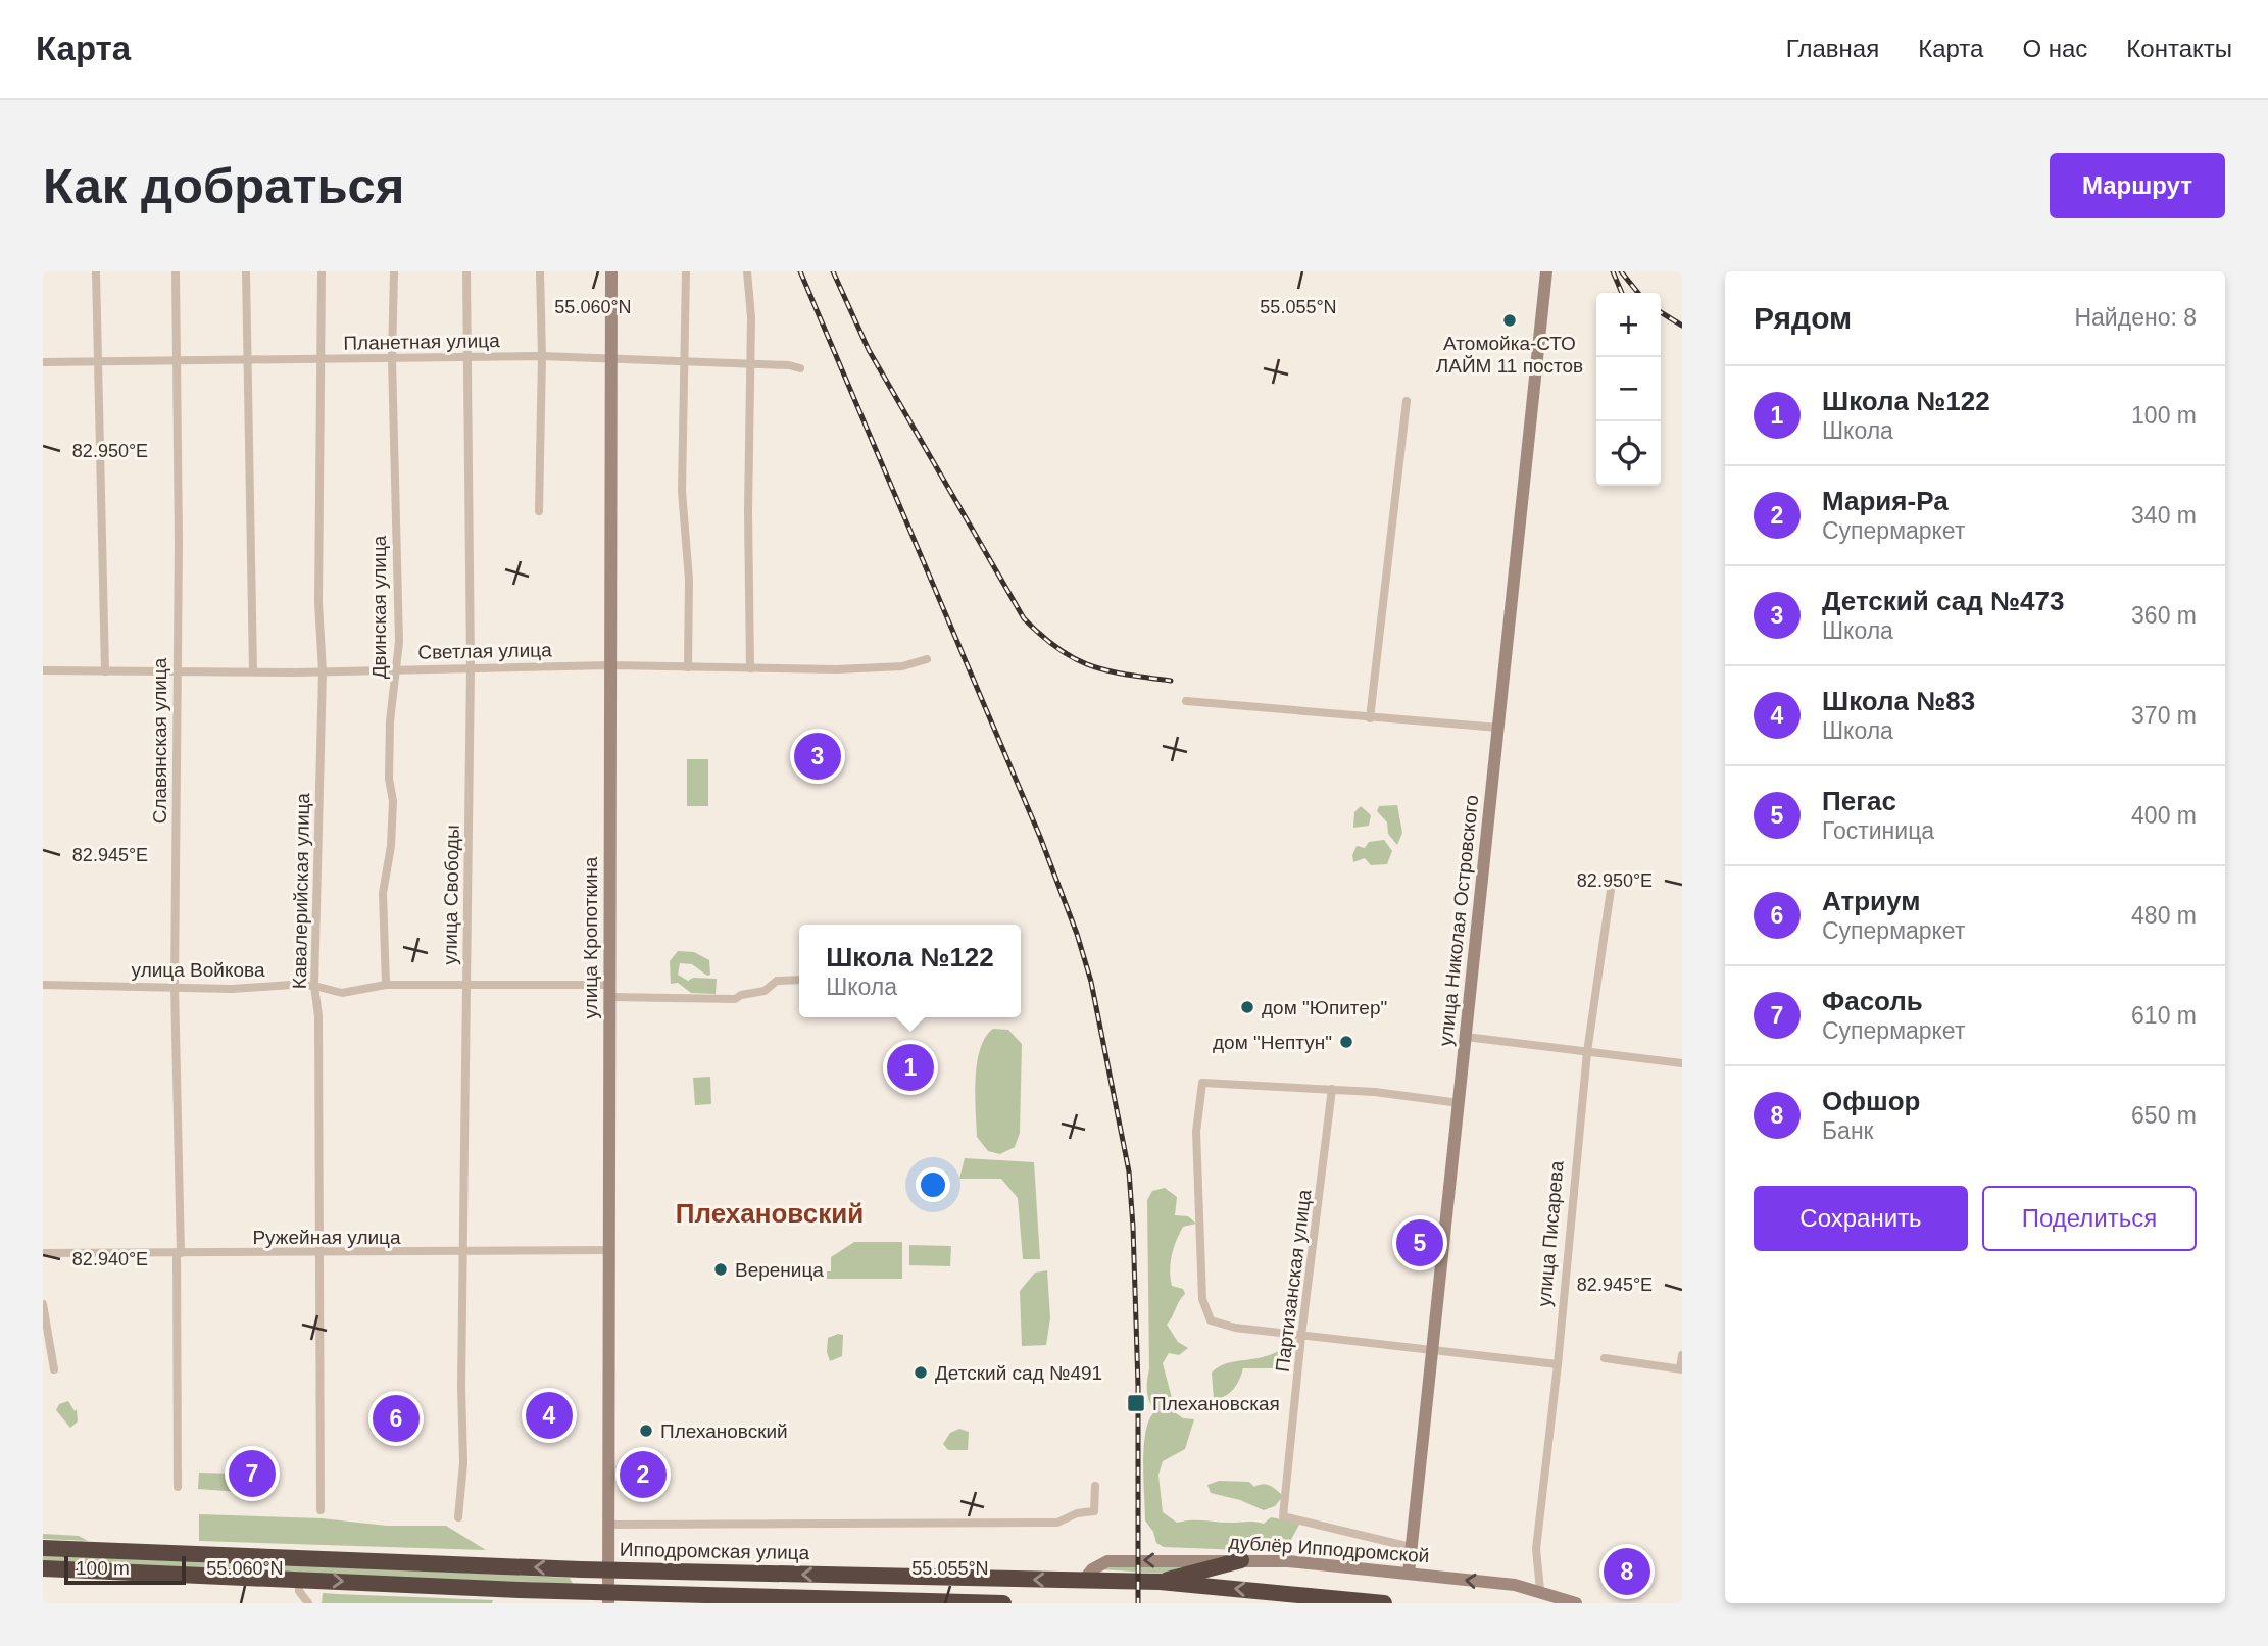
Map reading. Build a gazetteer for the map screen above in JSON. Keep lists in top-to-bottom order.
{
  "streets": {
    "highway": ["Ипподромская улица"],
    "street": [
      "Планетная улица",
      "Двинская улица",
      "Светлая улица",
      "Славянская улица",
      "Кавалерийская улица",
      "улица Свободы",
      "улица Николая Островского",
      "улица Кропоткина",
      "улица Войкова",
      "улица Писарева",
      "Ружейная улица",
      "Партизанская улица",
      "дублёр Ипподромской"
    ]
  },
  "crossings": [
    ["Планетная улица", "Двинская улица"],
    ["Планетная улица", "Славянская улица"],
    ["Планетная улица", "Кавалерийская улица"],
    ["Планетная улица", "улица Свободы"],
    ["Планетная улица", "улица Кропоткина"],
    ["Двинская улица", "Светлая улица"],
    ["Двинская улица", "улица Войкова"],
    ["Светлая улица", "Славянская улица"],
    ["Светлая улица", "Кавалерийская улица"],
    ["Светлая улица", "улица Свободы"],
    ["Светлая улица", "улица Кропоткина"],
    ["Славянская улица", "улица Войкова"],
    ["Славянская улица", "Ружейная улица"],
    ["Кавалерийская улица", "улица Войкова"],
    ["Кавалерийская улица", "Ружейная улица"],
    ["улица Свободы", "улица Войкова"],
    ["улица Свободы", "Ружейная улица"],
    ["улица Николая Островского", "Партизанская улица"],
    ["улица Николая Островского", "дублёр Ипподромской"],
    ["улица Кропоткина", "улица Войкова"],
    ["улица Кропоткина", "Ружейная улица"],
    ["улица Кропоткина", "Ипподромская улица"],
    ["улица Писарева", "дублёр Ипподромской"],
    ["дублёр Ипподромской", "Ипподромская улица"]
  ],
  "districts": ["Плехановский"],
  "places": {
    "other": [
      "Атомойка-СТО ЛАЙМ 11 постов",
      "дом \"Юпитер\"",
      "дом \"Нептун\"",
      "Вереница",
      "Детский сад №491",
      "Плехановский"
    ],
    "transit": ["Плехановская"]
  },
  "scale_bar": "100 m",
  "page": {
    "header": "Карта",
    "nav": [
      "Главная",
      "Карта",
      "О нас",
      "Контакты"
    ],
    "buttons": [
      "Маршрут",
      ["Сохранить", "Поделиться"]
    ],
    "title": "Как добраться",
    "heading": ["Рядом", "Найдено: 8"],
    "map_buttons": ["+", "−"],
    "list": [
      {
        "mark": "1",
        "name": "Школа №122",
        "note": "Школа",
        "value": "100 m"
      },
      {
        "mark": "2",
        "name": "Мария-Ра",
        "note": "Супермаркет",
        "value": "340 m"
      },
      {
        "mark": "3",
        "name": "Детский сад №473",
        "note": "Школа",
        "value": "360 m"
      },
      {
        "mark": "4",
        "name": "Школа №83",
        "note": "Школа",
        "value": "370 m"
      },
      {
        "mark": "5",
        "name": "Пегас",
        "note": "Гостиница",
        "value": "400 m"
      },
      {
        "mark": "6",
        "name": "Атриум",
        "note": "Супермаркет",
        "value": "480 m"
      },
      {
        "mark": "7",
        "name": "Фасоль",
        "note": "Супермаркет",
        "value": "610 m"
      },
      {
        "mark": "8",
        "name": "Офшор",
        "note": "Банк",
        "value": "650 m"
      }
    ],
    "pins": [
      "3",
      "1",
      "5",
      "4",
      "6",
      "7",
      "2",
      "8"
    ],
    "popup": ["Школа №122", "Школа"],
    "scale": "100 m"
  },
  "coordinates": [
    "55.060°N",
    "55.055°N",
    "82.950°E",
    "82.945°E",
    "82.940°E"
  ]
}
